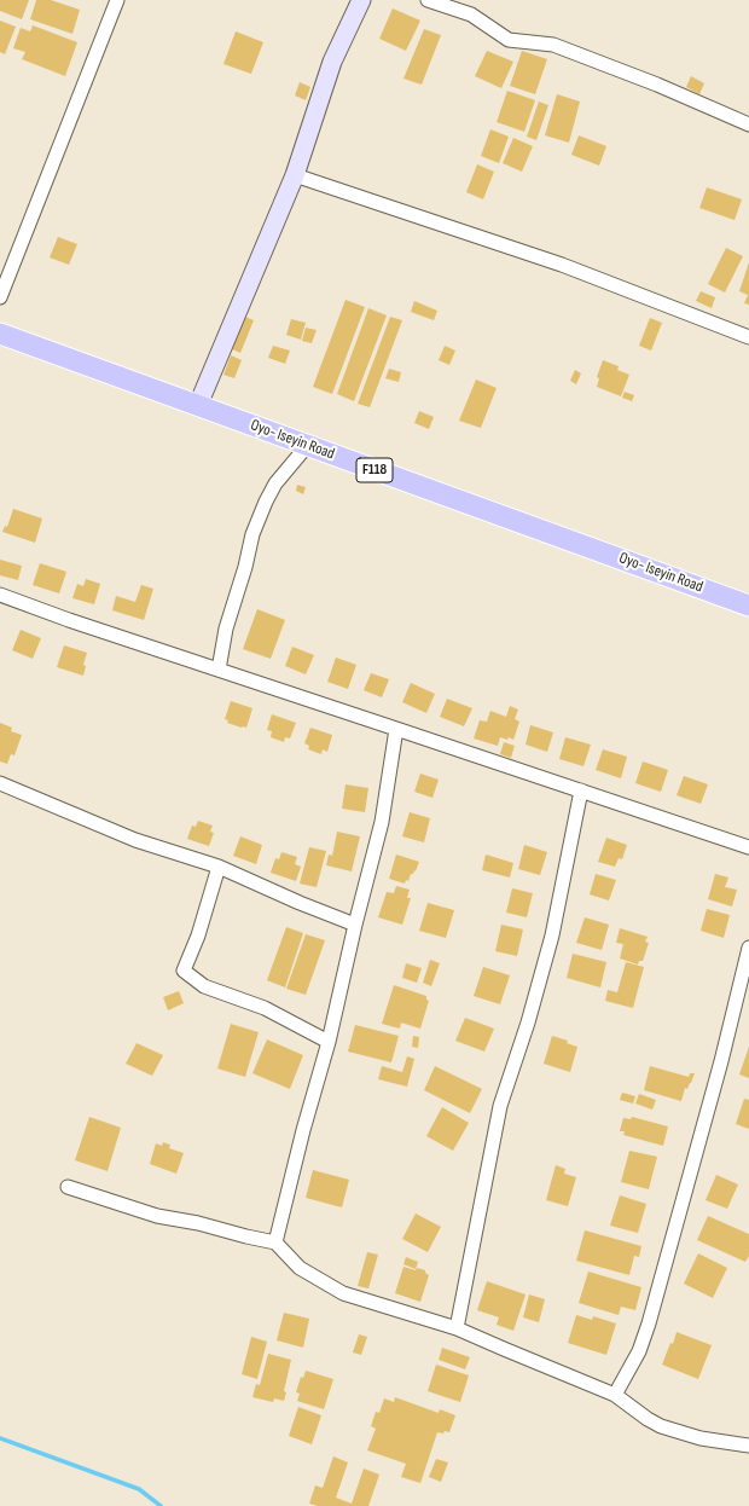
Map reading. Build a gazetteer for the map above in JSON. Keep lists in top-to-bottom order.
{
  "streets": {
    "main road": ["Oyo- Iseyin Road", "F118"]
  }
}
